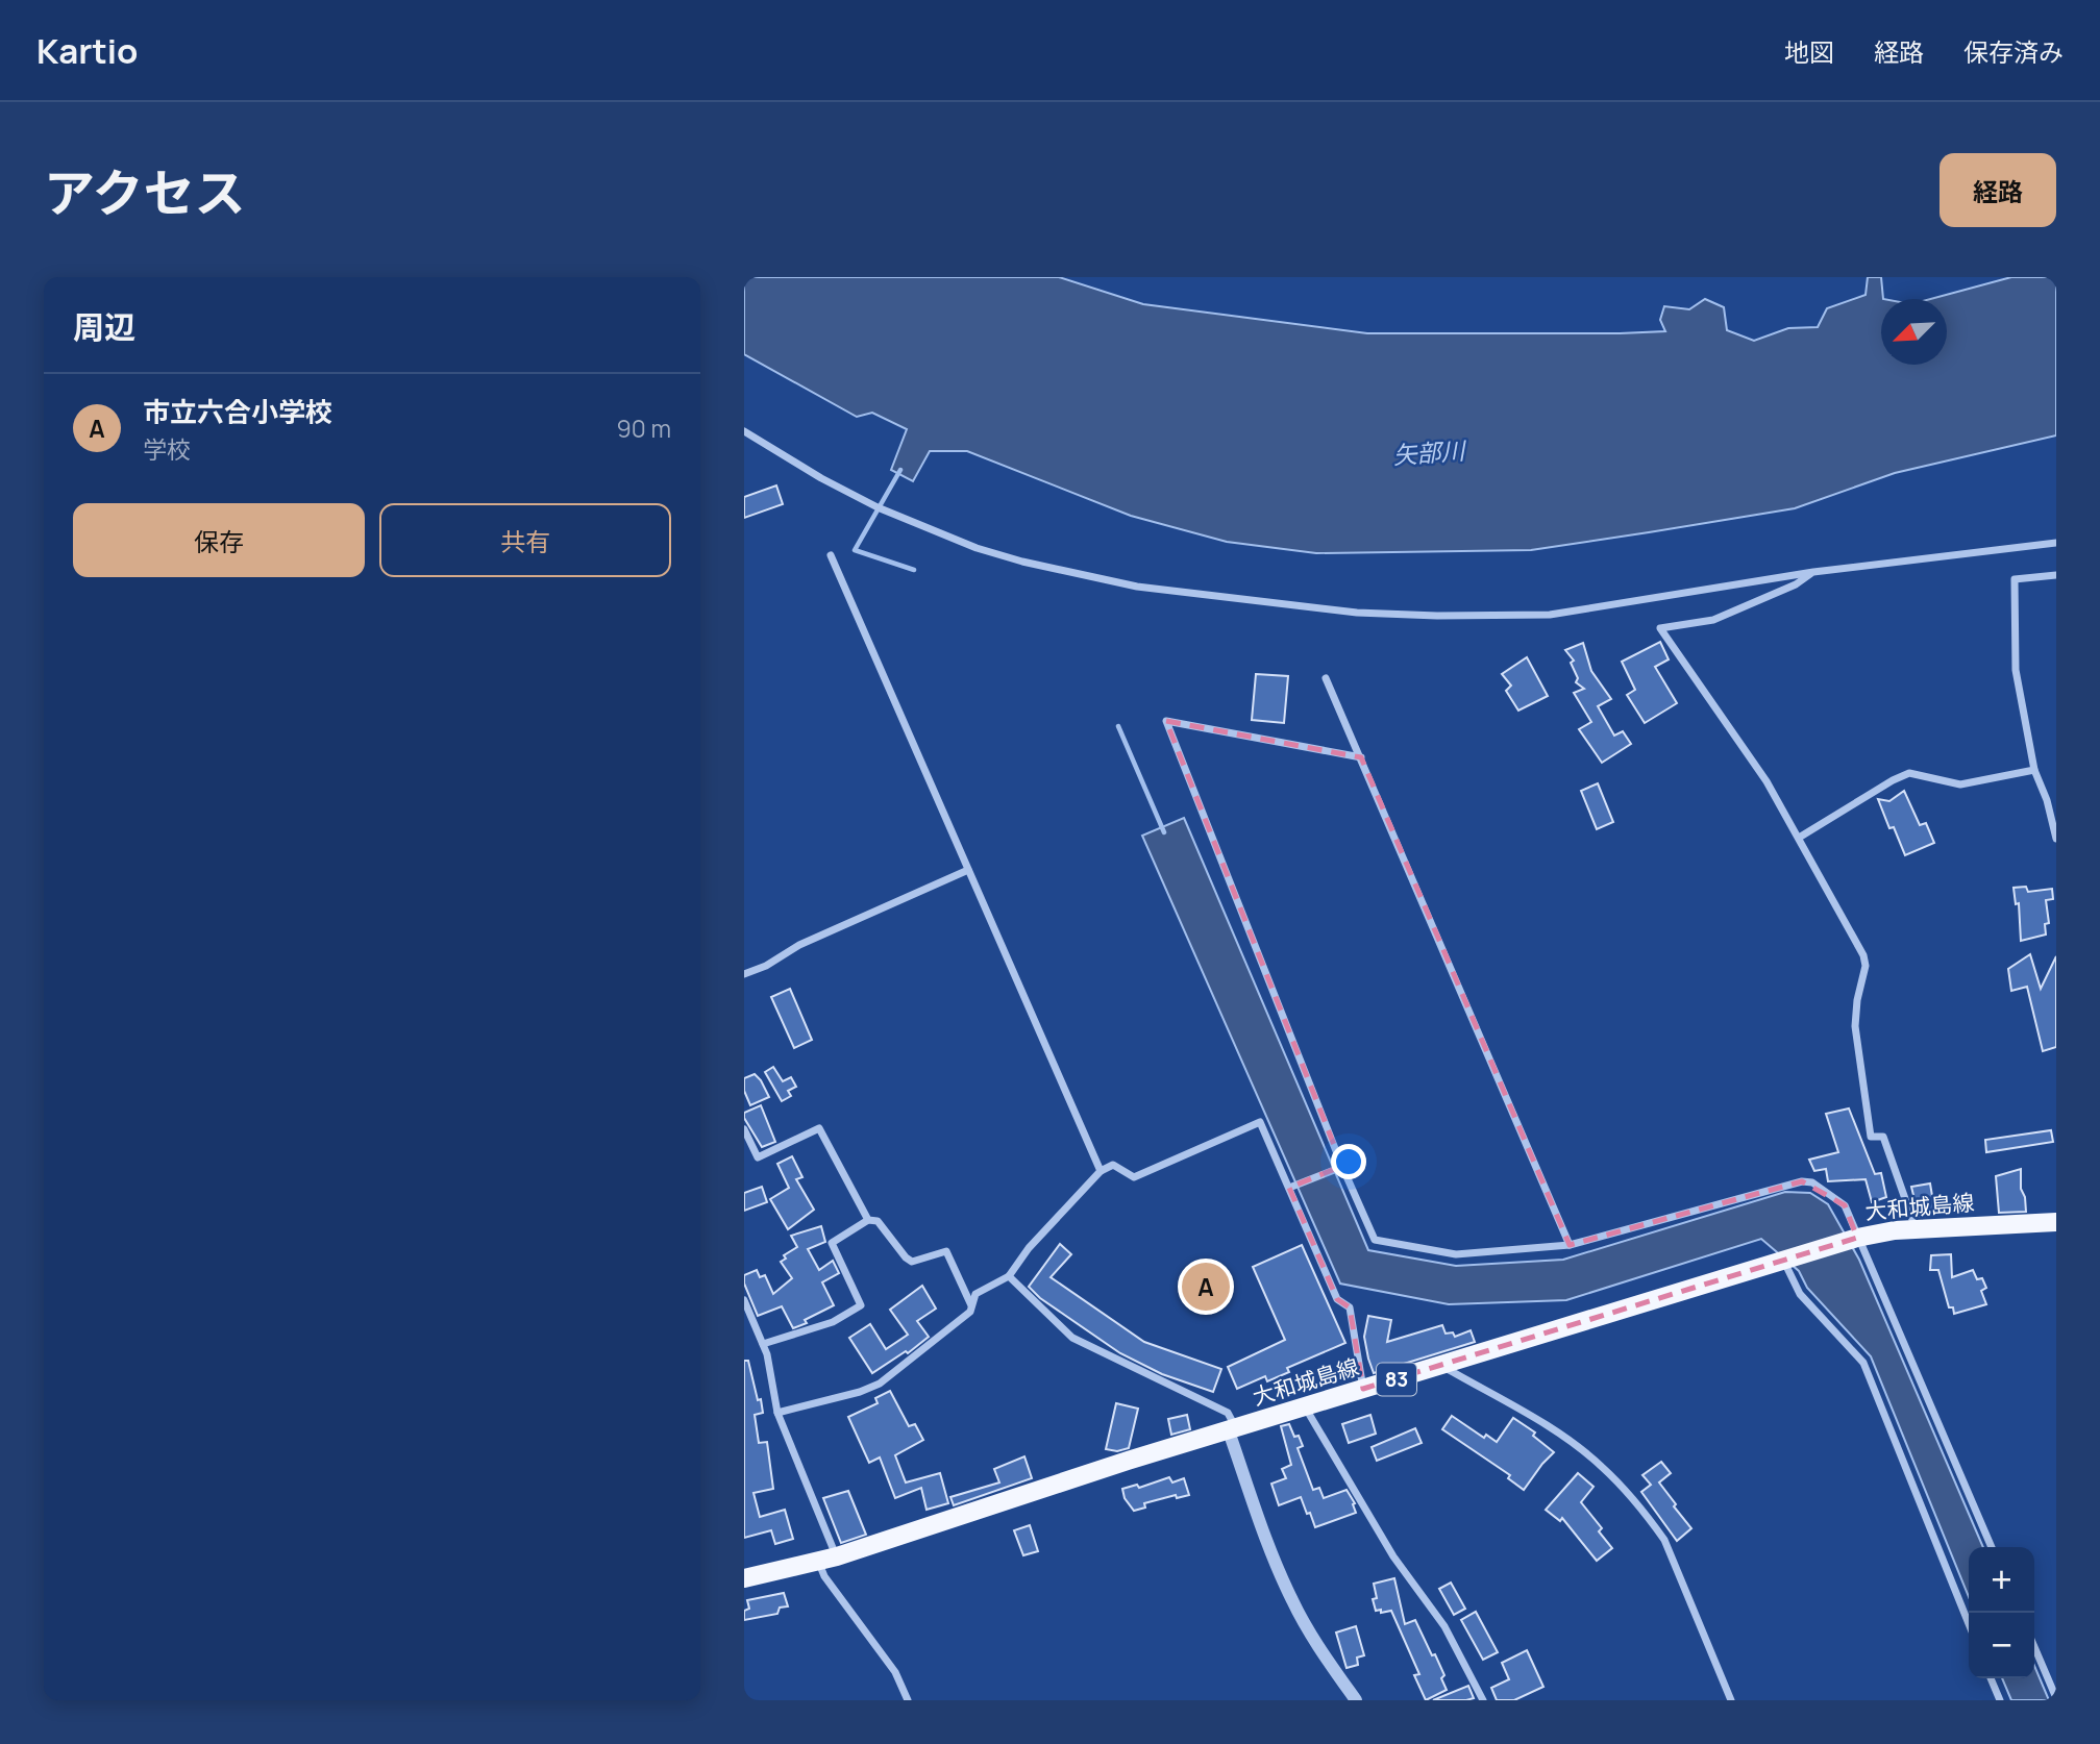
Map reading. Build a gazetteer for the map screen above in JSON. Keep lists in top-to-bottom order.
{
  "streets": {
    "main road": ["大和城島線", "83"]
  },
  "water": ["矢部川"],
  "north": "bottom left",
  "page": {
    "header": "Kartio",
    "nav": ["地図", "経路", "保存済み"],
    "title": "アクセス",
    "buttons": [
      "経路",
      ["保存", "共有"]
    ],
    "heading": "周辺",
    "list": [
      {
        "mark": "A",
        "name": "市立六合小学校",
        "note": "学校",
        "value": "90 m"
      }
    ],
    "pins": "A",
    "map_buttons": ["+", "−"]
  }
}
